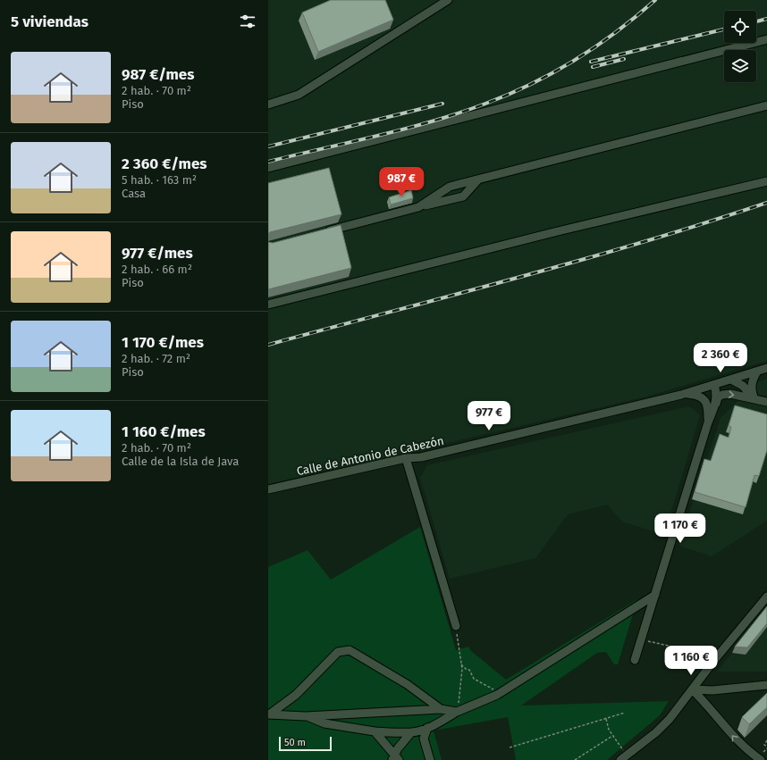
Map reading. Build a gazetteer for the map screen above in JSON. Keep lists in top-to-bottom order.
{
  "streets": {
    "street": ["Calle de Antonio de Cabezón"]
  },
  "scale_bar": "50 m",
  "page": {
    "heading": "5 viviendas",
    "list": [
      {
        "name": "987 €/mes",
        "note": "2 hab. · 70 m² · Piso"
      },
      {
        "name": "2 360 €/mes",
        "note": "5 hab. · 163 m² · Casa"
      },
      {
        "name": "977 €/mes",
        "note": "2 hab. · 66 m² · Piso"
      },
      {
        "name": "1 170 €/mes",
        "note": "2 hab. · 72 m² · Piso"
      },
      {
        "name": "1 160 €/mes",
        "note": "2 hab. · 70 m² · Calle de la Isla de Java"
      }
    ],
    "price": [
      "987 €",
      "2 360 €",
      "977 €",
      "1 170 €",
      "1 160 €"
    ],
    "scale": "50 m"
  }
}
